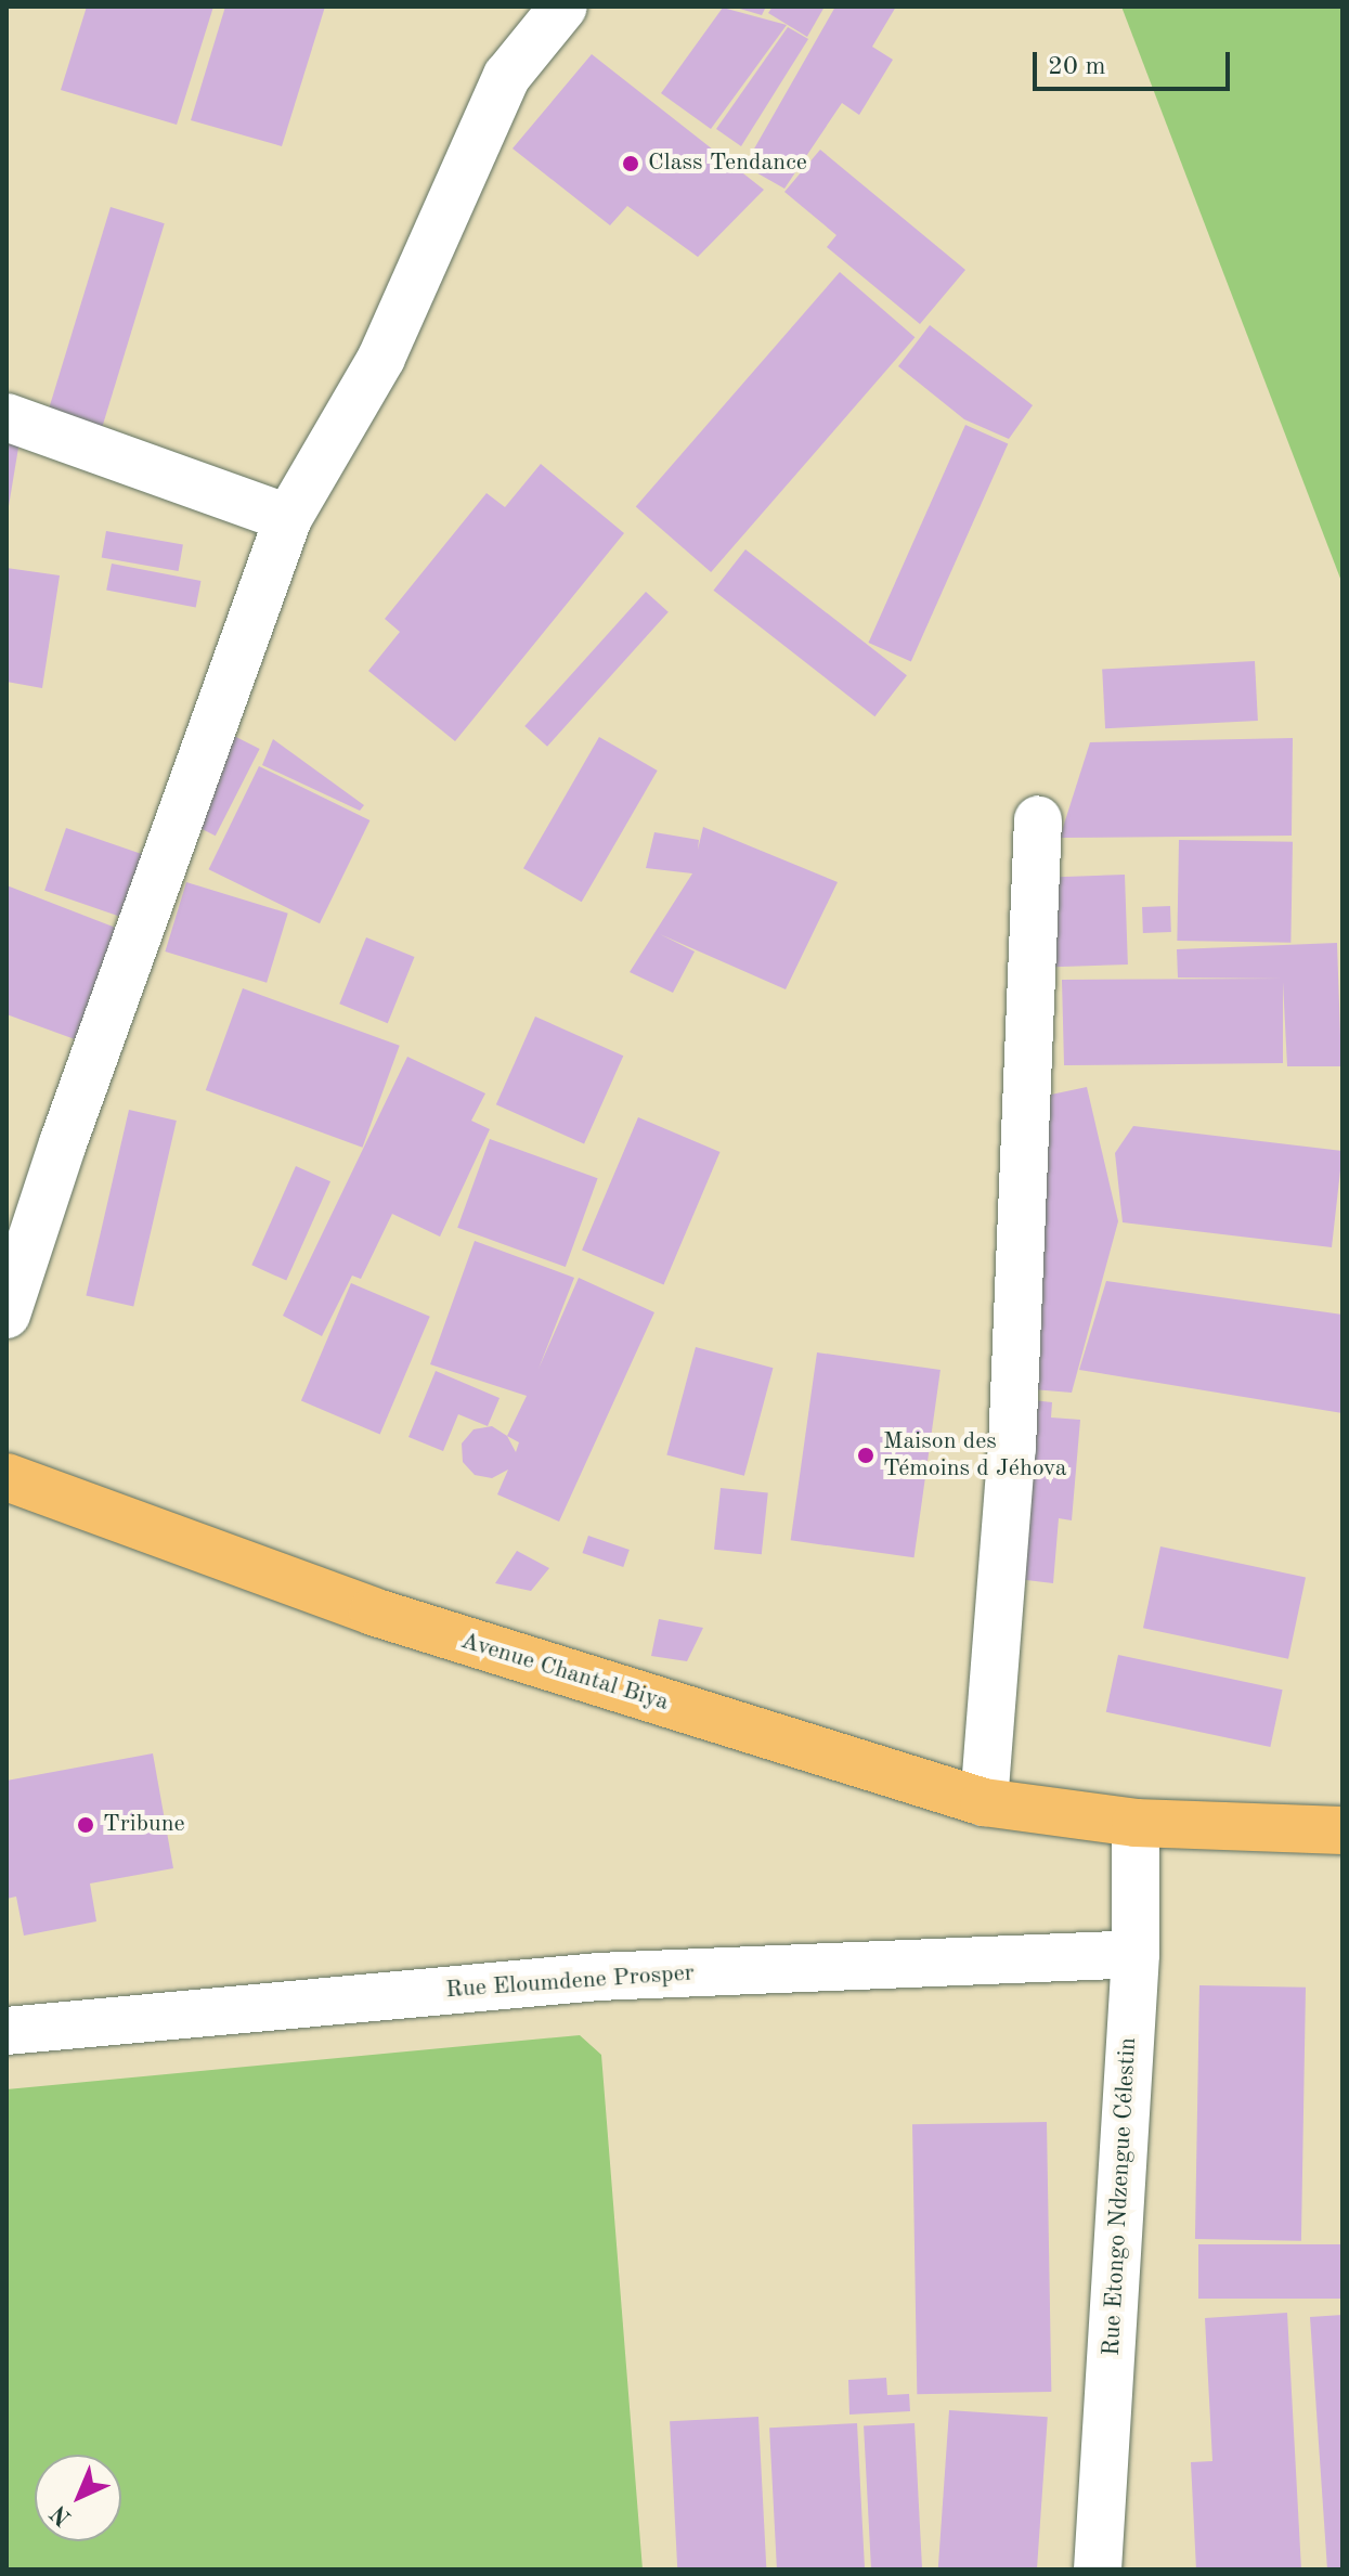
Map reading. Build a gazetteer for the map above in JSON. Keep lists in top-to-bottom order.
{
  "streets": {
    "main road": ["Avenue Chantal Biya"],
    "street": ["Rue Eloumdene Prosper", "Rue Etongo Ndzengue Célestin"]
  },
  "crossings": [
    ["Avenue Chantal Biya", "Rue Etongo Ndzengue Célestin"],
    ["Rue Eloumdene Prosper", "Rue Etongo Ndzengue Célestin"]
  ],
  "places": ["Class Tendance", "Maison des Témoins d Jéhova", "Tribune"],
  "scale_bar": "20 m",
  "north": "bottom left"
}
